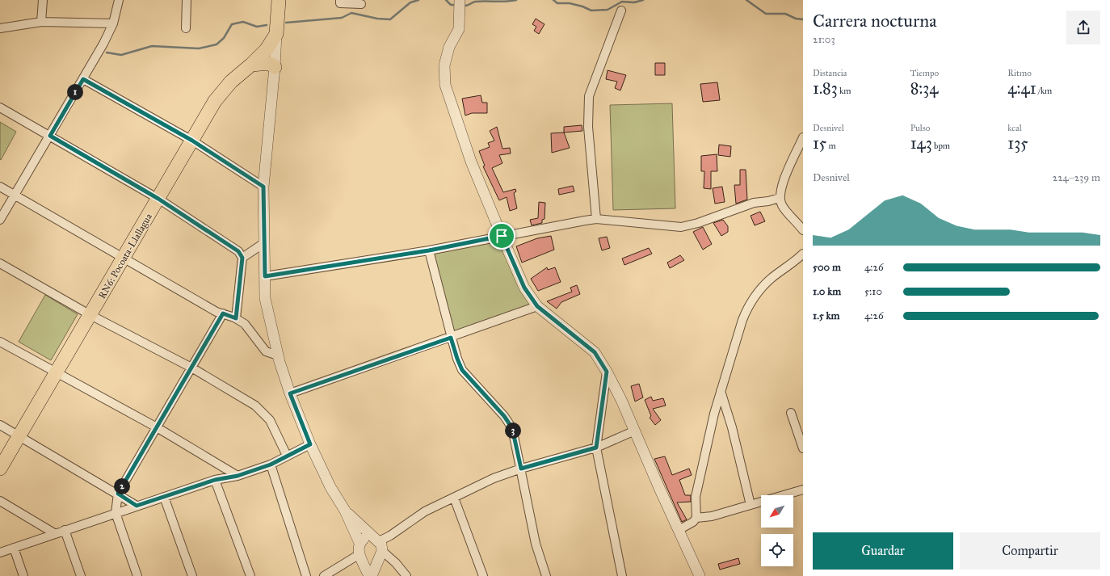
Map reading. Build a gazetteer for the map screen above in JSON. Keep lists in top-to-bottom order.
{
  "streets": {
    "highway": ["RN6: Pocoata-Llallagua"]
  },
  "north": "bottom left",
  "page": {
    "heading": ["Carrera nocturna", "21:03"],
    "stats": [
      ["Distancia", "1.83 km"],
      ["Tiempo", "8:34"],
      ["Ritmo", "4:41 /km"],
      ["Desnivel", "15 m"],
      ["Pulso", "143 bpm"],
      ["kcal", "135"]
    ],
    "pins": ["1", "3", "2"],
    "chart": ["Desnivel", "224–239 m"],
    "list": [
      {
        "name": "500 m",
        "note": "4:26"
      },
      {
        "name": "1.0 km",
        "note": "5:10"
      },
      {
        "name": "1.5 km",
        "note": "4:26"
      }
    ],
    "buttons": ["Guardar", "Compartir"]
  }
}
